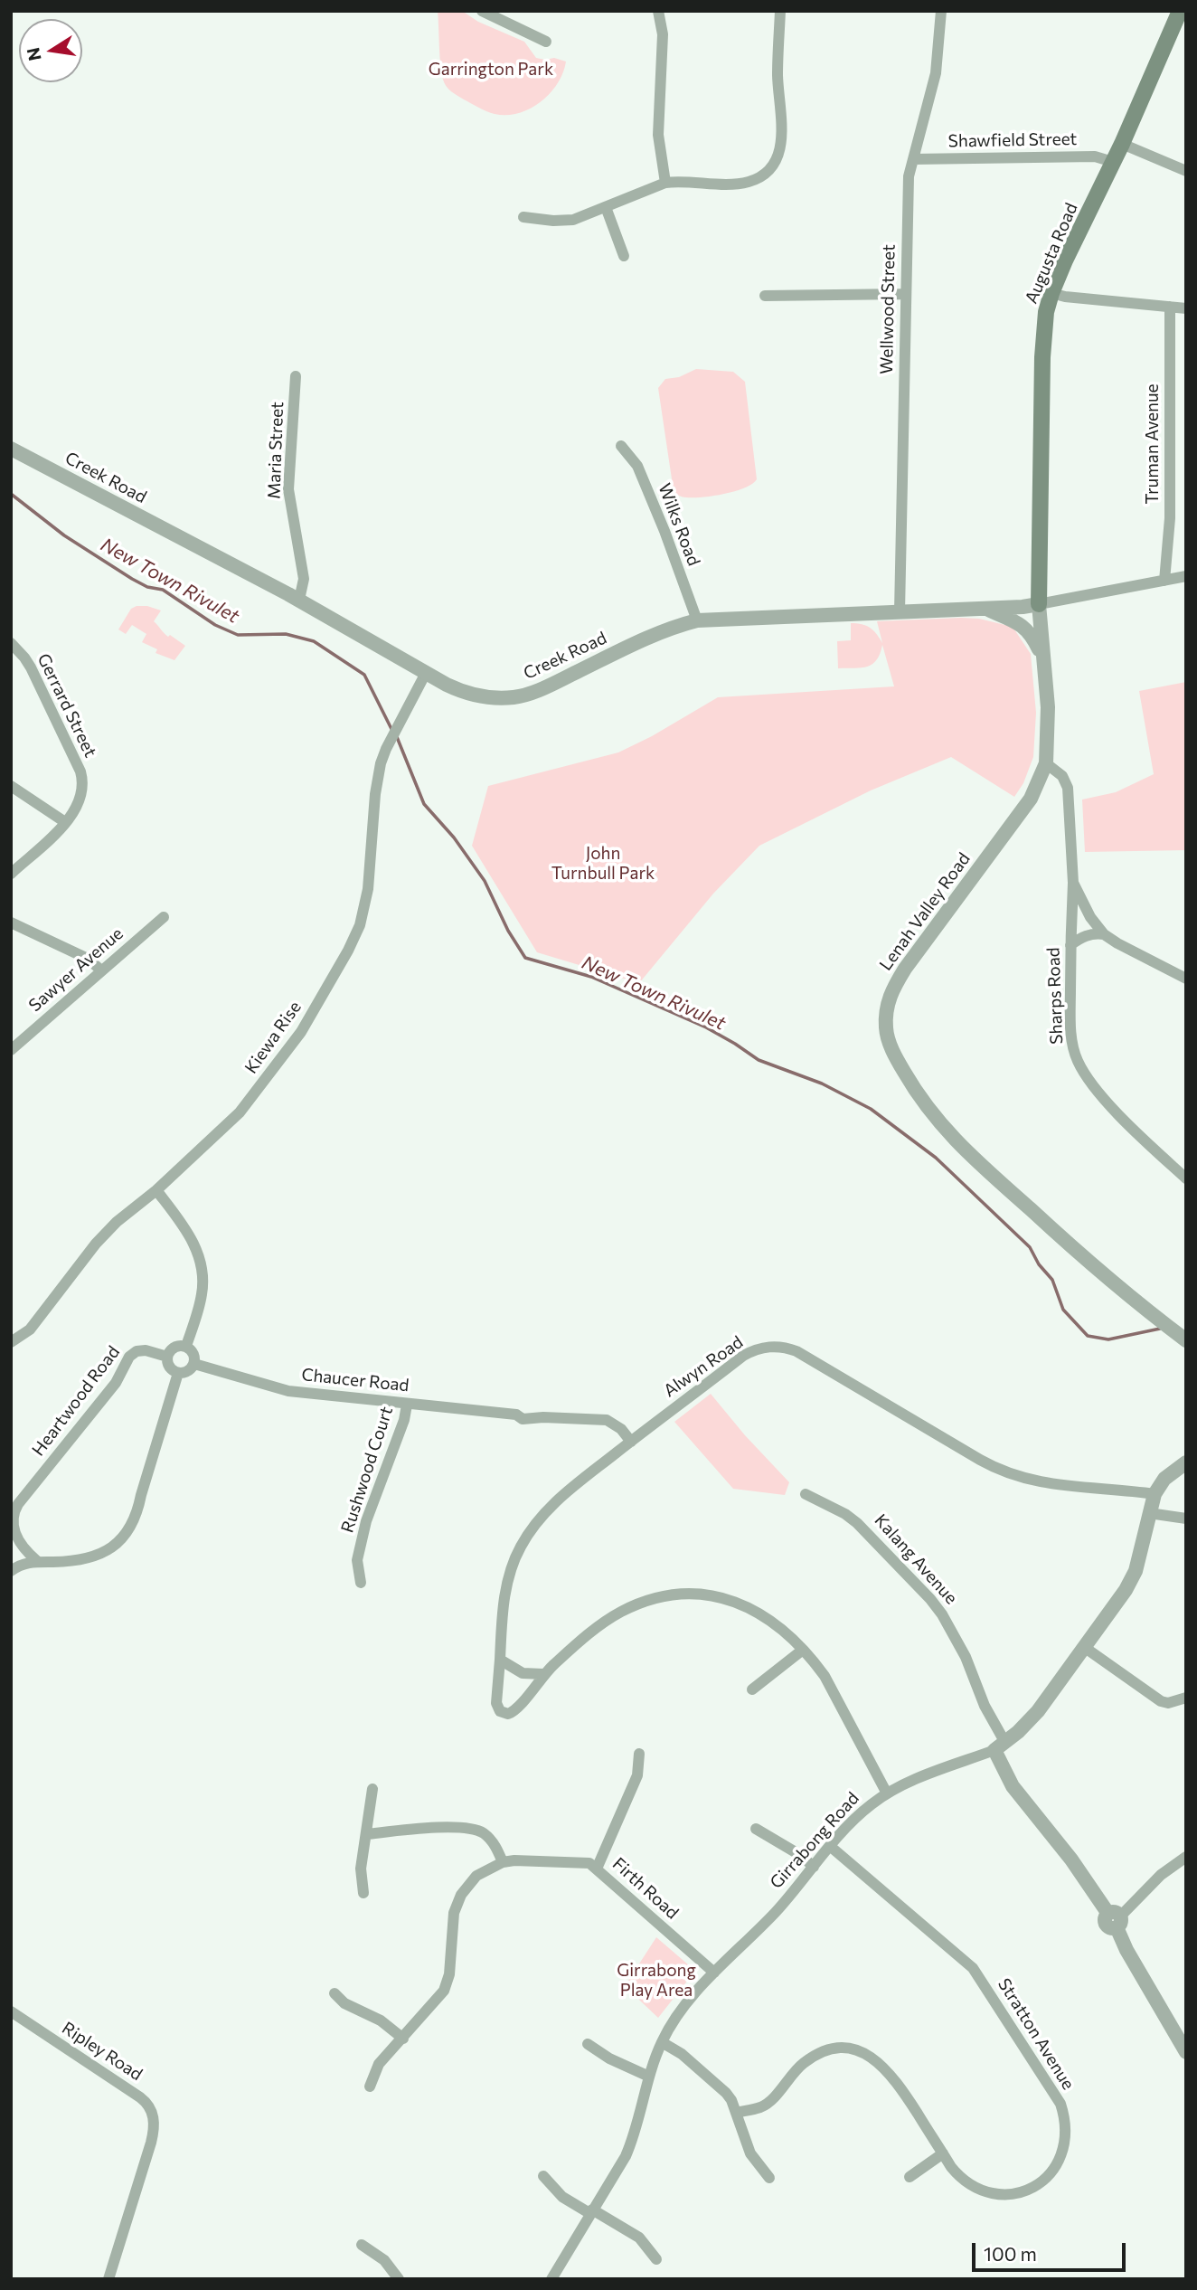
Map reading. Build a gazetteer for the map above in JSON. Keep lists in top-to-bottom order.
{
  "streets": {
    "main road": ["Augusta Road"],
    "street": [
      "Shawfield Street",
      "Wellwood Street",
      "Truman Avenue",
      "Maria Street",
      "Creek Road",
      "Wilks Road",
      "Gerrard Street",
      "Lenah Valley Road",
      "Sawyer Avenue",
      "Sharps Road",
      "Kiewa Rise",
      "Alwyn Road",
      "Chaucer Road",
      "Heartwood Road",
      "Rushwood Court",
      "Kalang Avenue",
      "Girrabong Road",
      "Firth Road",
      "Stratton Avenue",
      "Ripley Road"
    ]
  },
  "crossings": [
    ["Shawfield Street", "Augusta Road"],
    ["Shawfield Street", "Wellwood Street"],
    ["Augusta Road", "Creek Road"],
    ["Augusta Road", "Lenah Valley Road"],
    ["Wellwood Street", "Creek Road"],
    ["Maria Street", "Creek Road"],
    ["Creek Road", "Wilks Road"],
    ["Creek Road", "Lenah Valley Road"],
    ["Creek Road", "Kiewa Rise"],
    ["Lenah Valley Road", "Sharps Road"],
    ["Alwyn Road", "Chaucer Road"],
    ["Alwyn Road", "Girrabong Road"],
    ["Chaucer Road", "Heartwood Road"],
    ["Chaucer Road", "Rushwood Court"],
    ["Kalang Avenue", "Girrabong Road"],
    ["Girrabong Road", "Firth Road"],
    ["Girrabong Road", "Stratton Avenue"]
  ],
  "water": ["New Town Rivulet"],
  "parks": ["Garrington Park", "John Turnbull Park", "Girrabong Play Area"],
  "scale_bar": "100 m",
  "north": "left"
}
